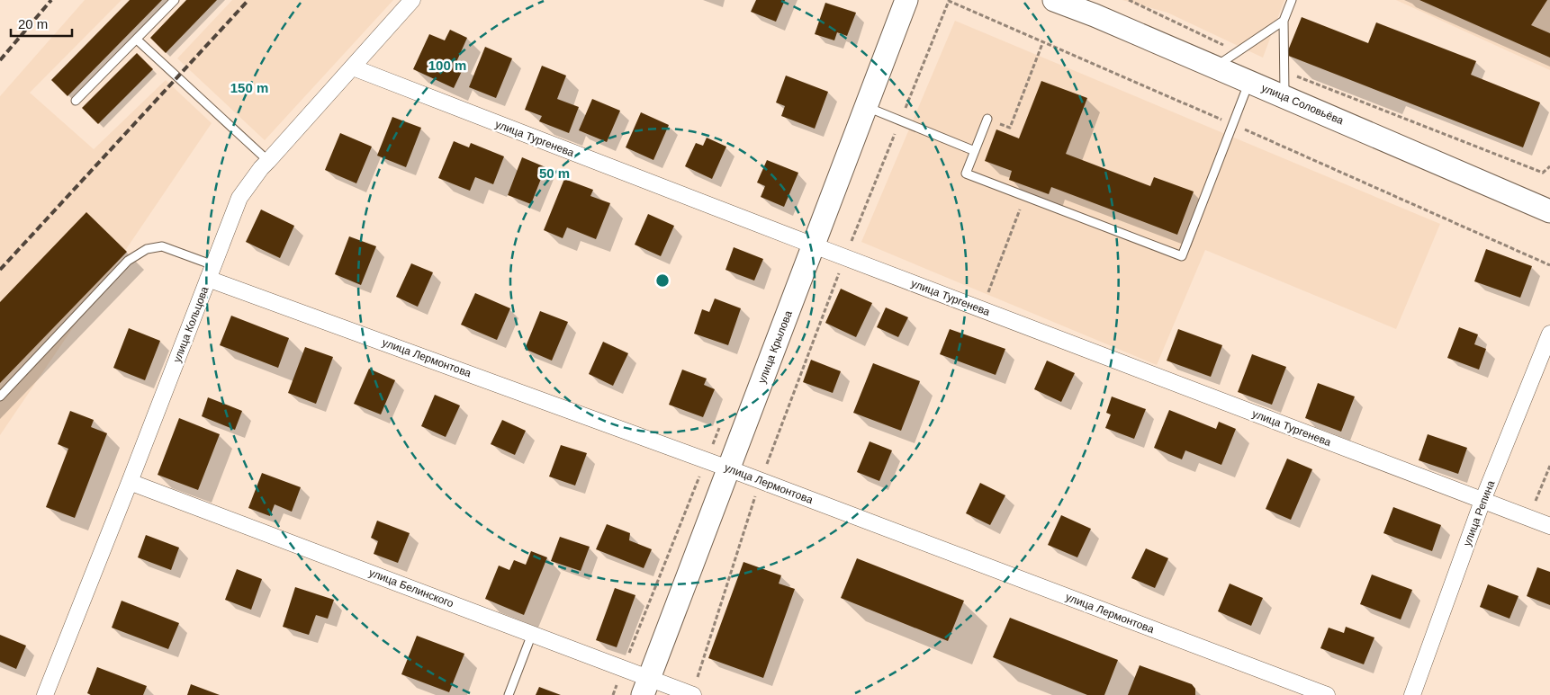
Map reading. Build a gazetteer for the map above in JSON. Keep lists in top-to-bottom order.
{
  "streets": {
    "main road": ["улица Соловьёва", "улица Крылова"],
    "street": [
      "улица Тургенева",
      "улица Кольцова",
      "улица Лермонтова",
      "улица Репина",
      "улица Белинского"
    ]
  },
  "crossings": [
    ["улица Тургенева", "улица Кольцова"],
    ["улица Тургенева", "улица Крылова"],
    ["улица Тургенева", "улица Репина"],
    ["улица Кольцова", "улица Лермонтова"],
    ["улица Кольцова", "улица Белинского"],
    ["улица Крылова", "улица Лермонтова"],
    ["улица Крылова", "улица Белинского"]
  ],
  "scale_bar": "20 m",
  "rings": ["100 m", "150 m", "50 m"]
}
